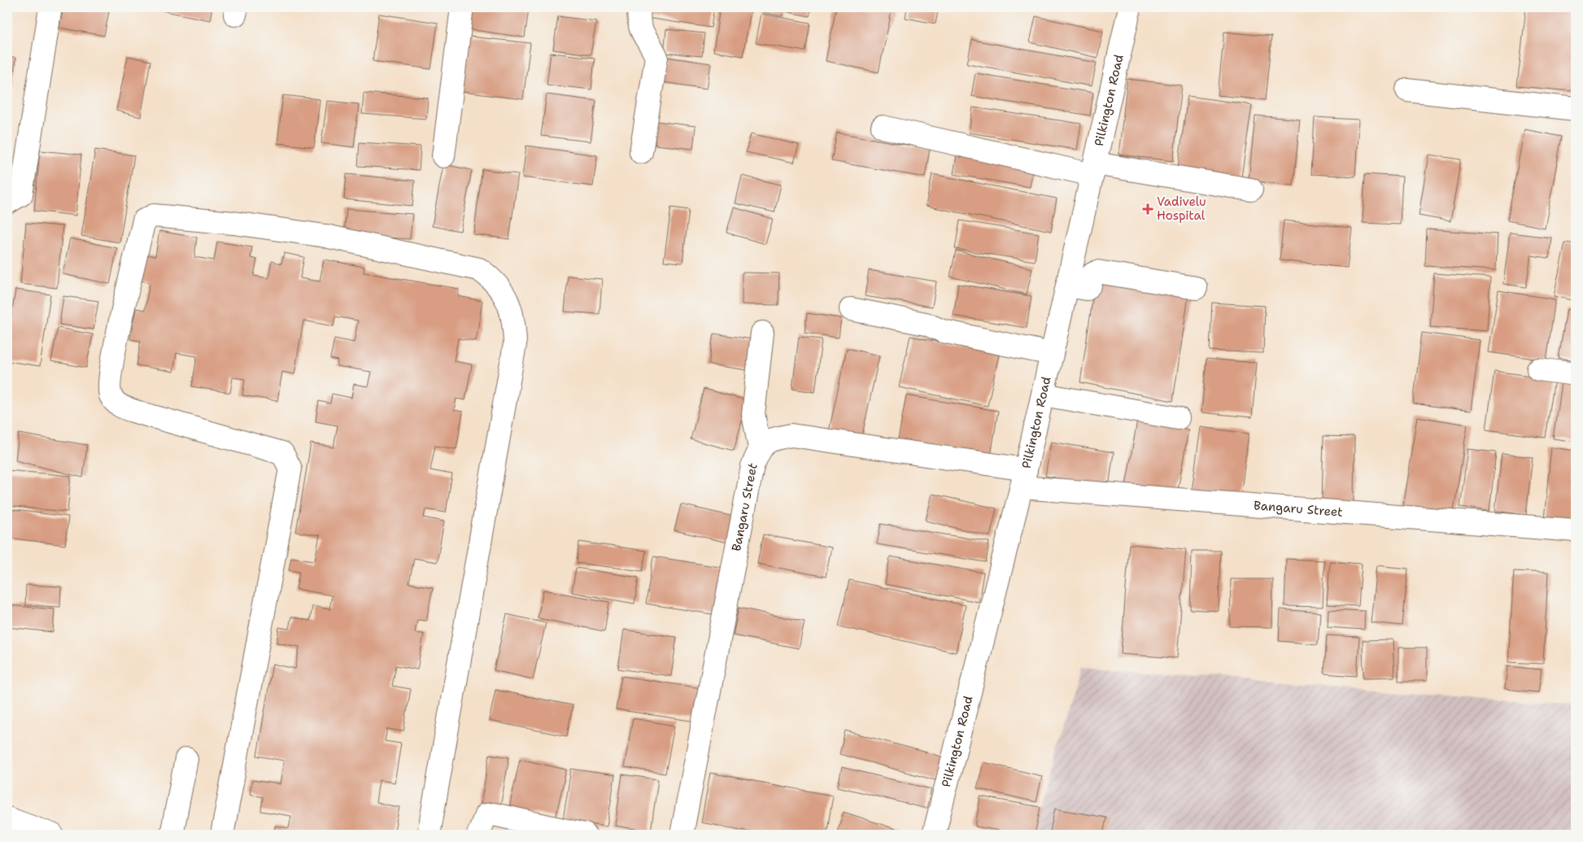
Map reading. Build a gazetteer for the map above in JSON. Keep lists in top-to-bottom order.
{
  "streets": {
    "street": ["Pilkington Road", "Bangaru Street"]
  },
  "crossings": [
    ["Pilkington Road", "Bangaru Street"]
  ],
  "places": {
    "health": ["Vadivelu Hospital"]
  }
}
